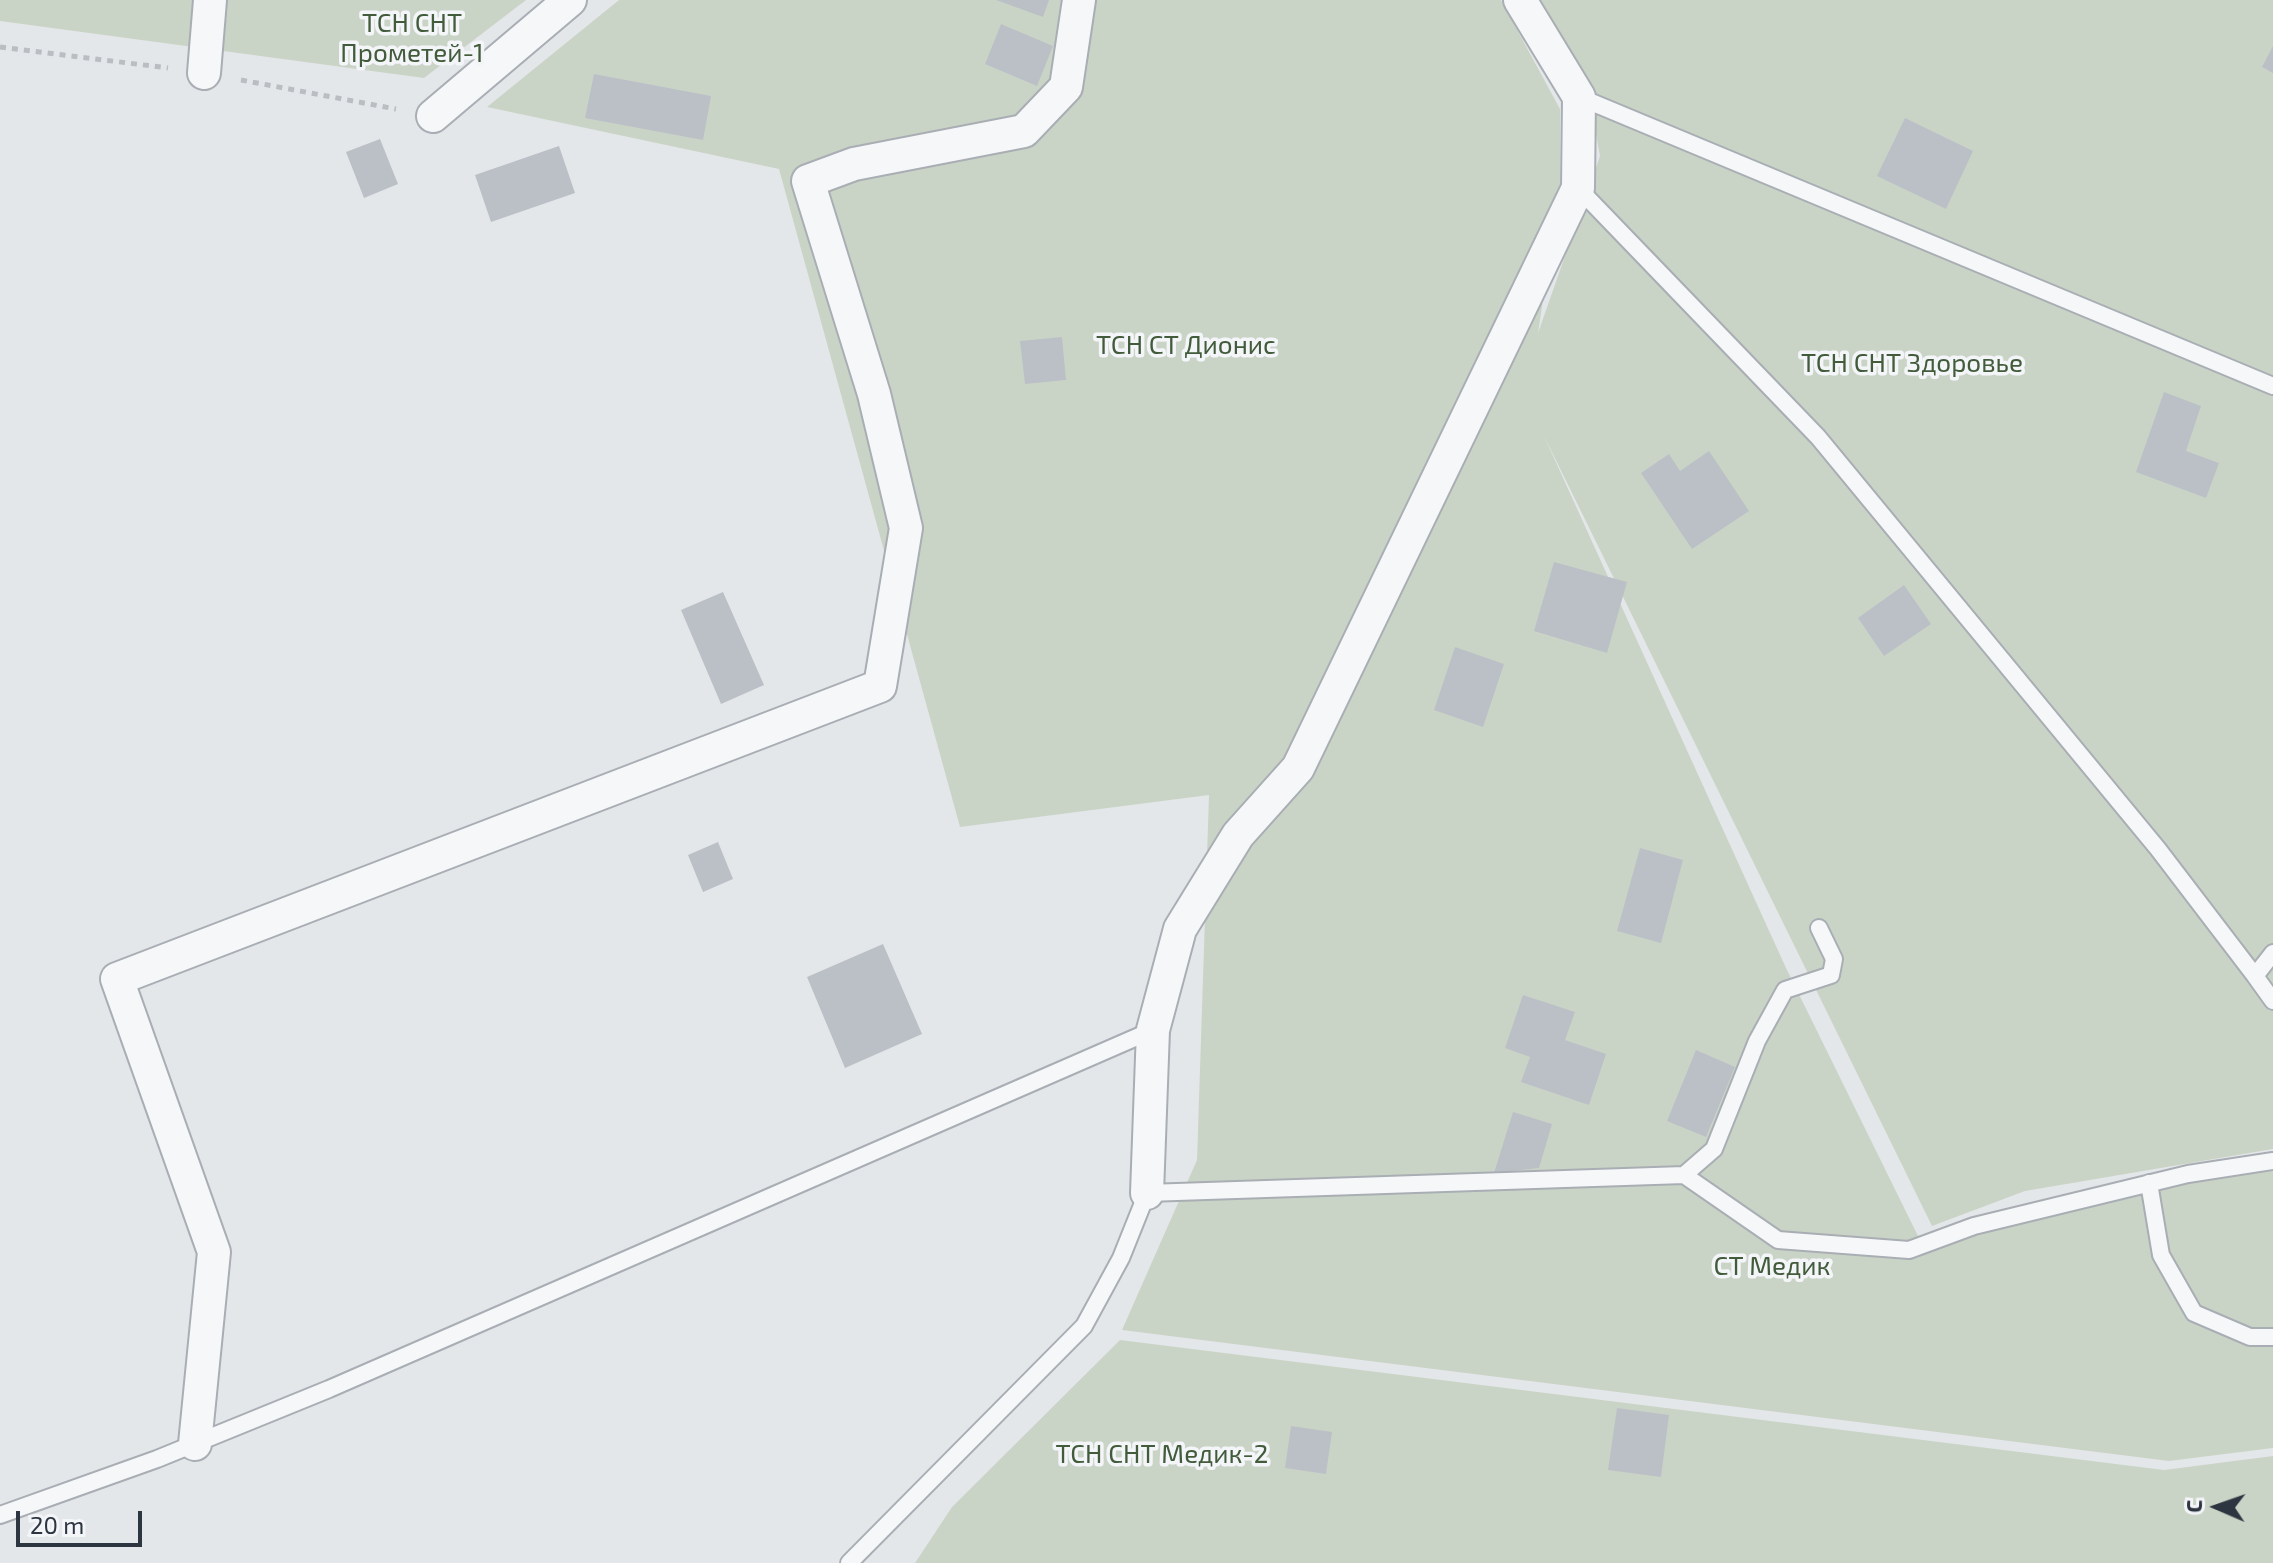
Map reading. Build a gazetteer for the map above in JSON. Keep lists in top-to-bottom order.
{
  "parks": [
    "ТСН СНТ Прометей-1",
    "ТСН СТ Дионис",
    "ТСН СНТ Здоровье",
    "СТ Медик",
    "ТСН СНТ Медик-2"
  ],
  "scale_bar": "20 m",
  "north": "left"
}
